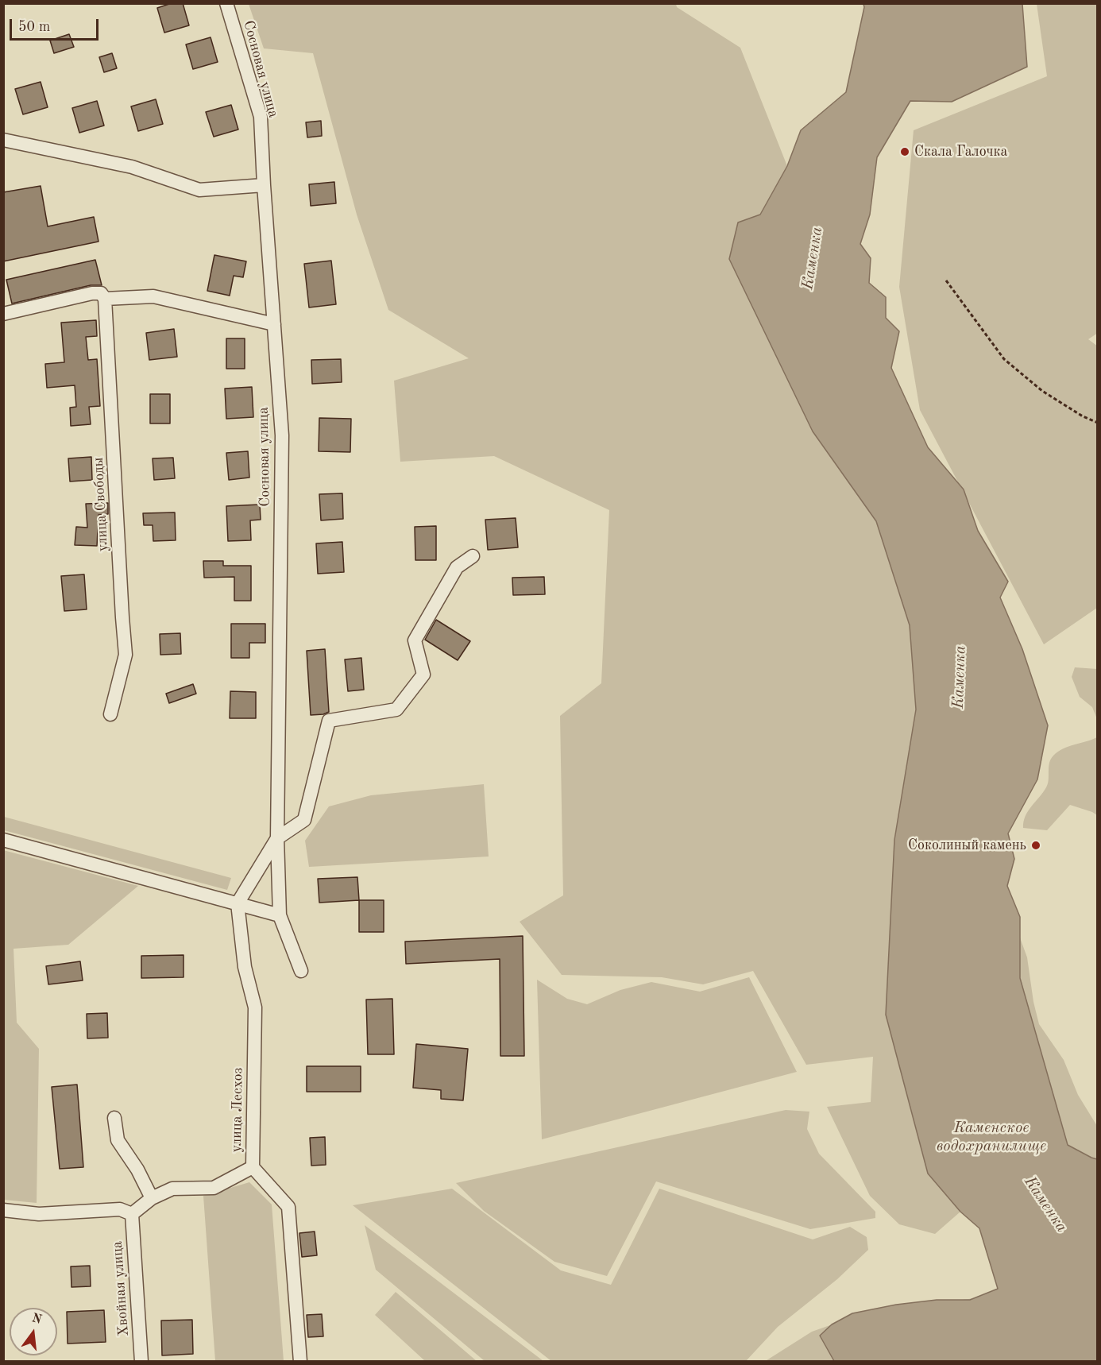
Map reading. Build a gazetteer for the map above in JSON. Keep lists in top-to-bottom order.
{
  "streets": {
    "street": [
      "Сосновая улица",
      "улица Свободы",
      "улица Лесхоз",
      "Хвойная улица"
    ]
  },
  "water": ["Каменка", "Каменское водохранилище"],
  "places": ["Скала Галочка", "Соколиный камень"],
  "scale_bar": "50 m",
  "north": "top"
}
